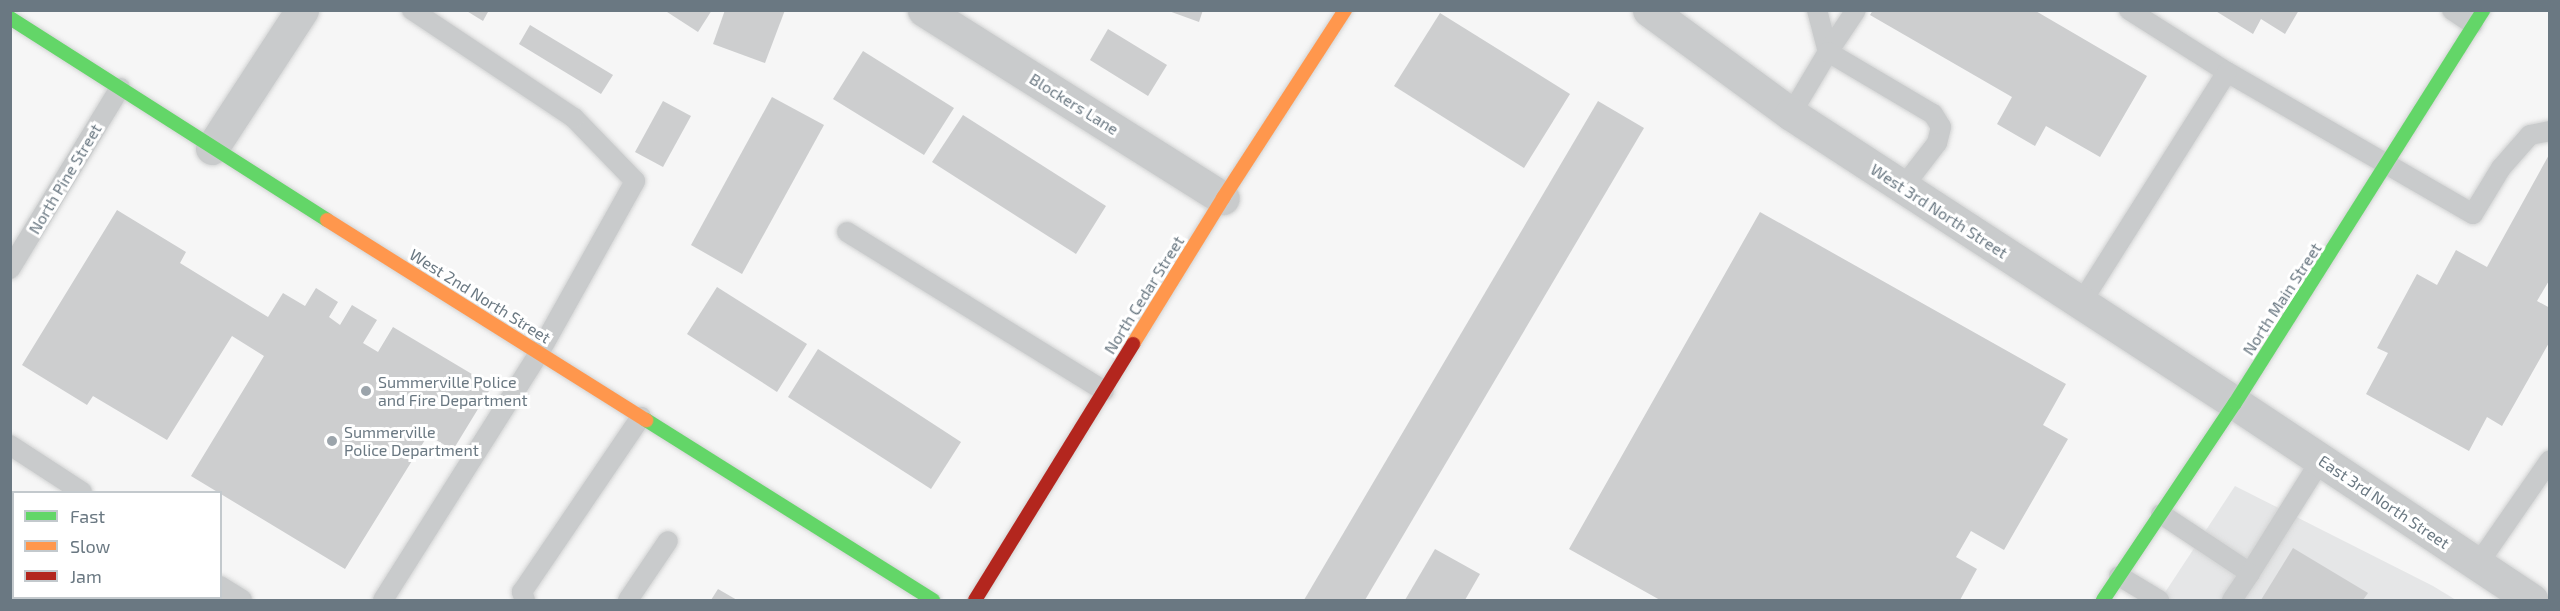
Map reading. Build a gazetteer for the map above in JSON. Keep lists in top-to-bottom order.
{
  "streets": {
    "street": [
      "Blockers Lane",
      "West 3rd North Street",
      "North Cedar Street",
      "West 2nd North Street",
      "North Main Street",
      "East 3rd North Street"
    ],
    "lane": ["North Pine Street"]
  },
  "crossings": [
    ["Blockers Lane", "North Cedar Street"],
    ["North Pine Street", "West 2nd North Street"],
    ["West 3rd North Street", "North Main Street"],
    ["West 3rd North Street", "East 3rd North Street"],
    ["North Main Street", "East 3rd North Street"]
  ],
  "places": ["Summerville Police and Fire Department", "Summerville Police Department"],
  "legend": ["Fast", "Slow", "Jam"]
}
